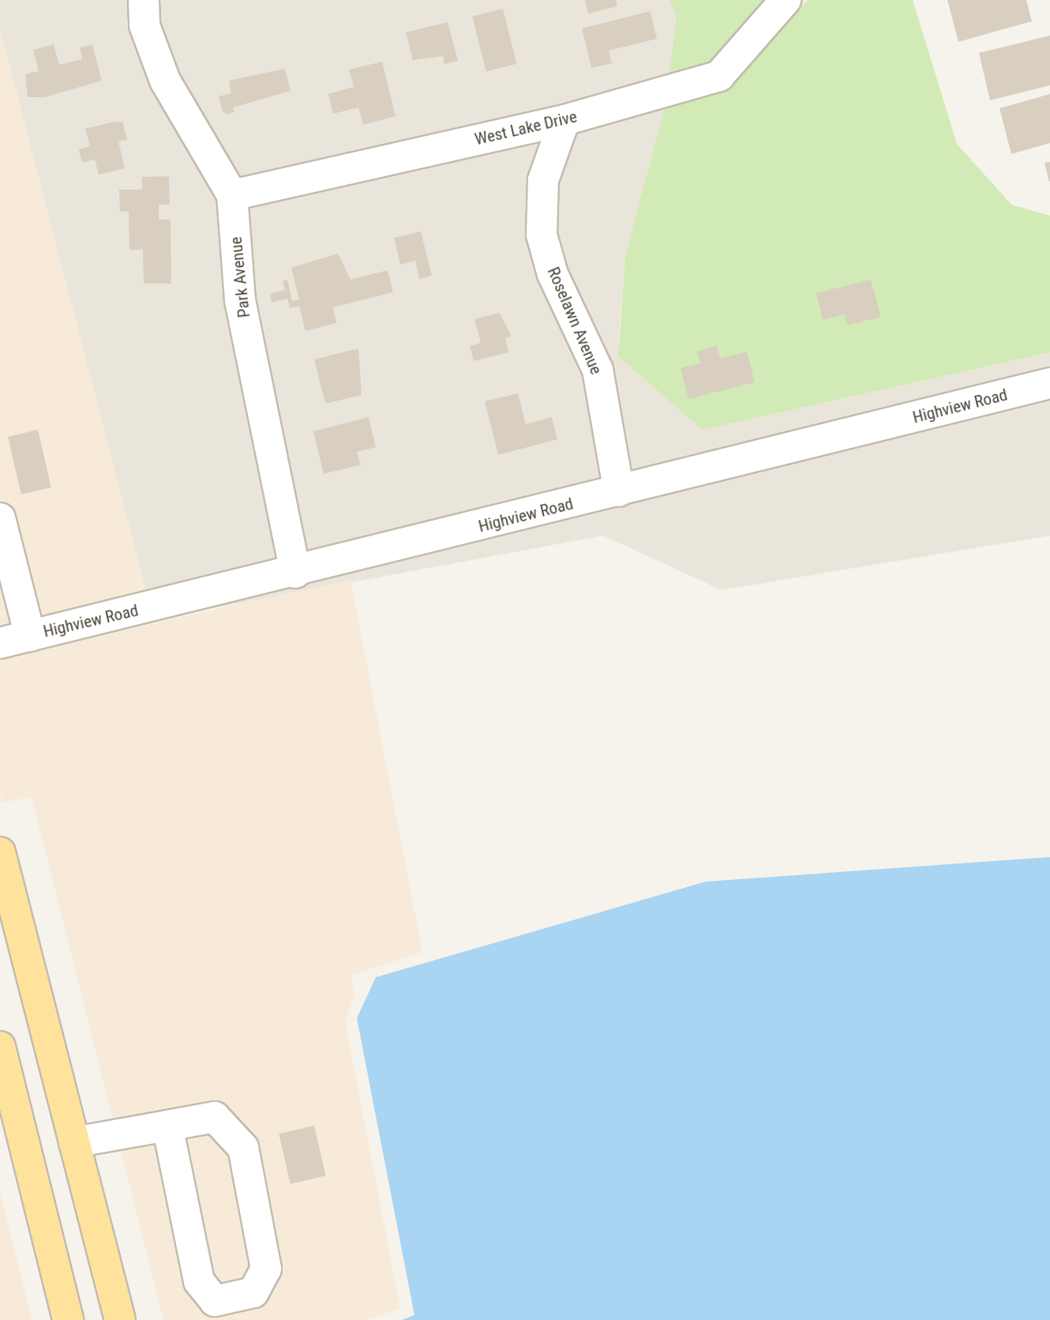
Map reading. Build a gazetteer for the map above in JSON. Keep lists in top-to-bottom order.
{
  "streets": {
    "street": [
      "West Lake Drive",
      "Park Avenue",
      "Roselawn Avenue",
      "Highview Road"
    ]
  },
  "crossings": [
    ["West Lake Drive", "Park Avenue"],
    ["West Lake Drive", "Roselawn Avenue"],
    ["Park Avenue", "Highview Road"],
    ["Roselawn Avenue", "Highview Road"]
  ]
}
